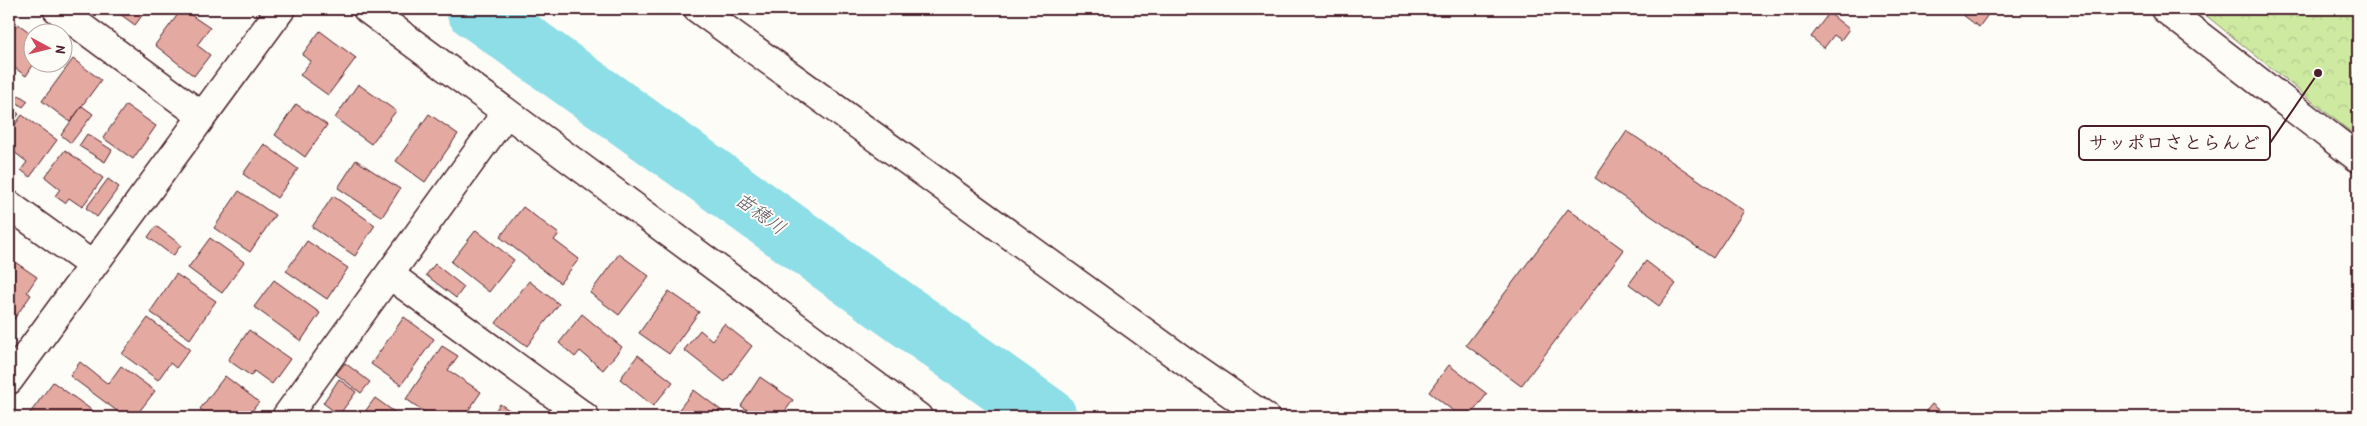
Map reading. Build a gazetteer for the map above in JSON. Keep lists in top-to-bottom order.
{
  "water": ["苗穂川"],
  "places": ["サッポロさとらんど"],
  "north": "right"
}
